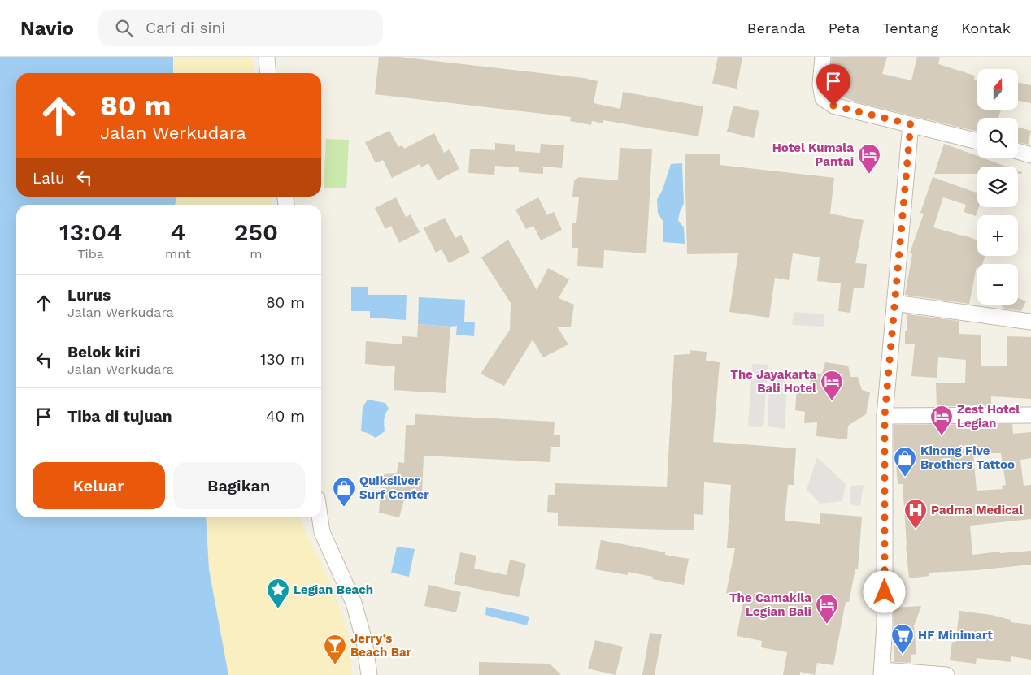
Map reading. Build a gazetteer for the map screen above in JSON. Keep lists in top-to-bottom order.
{
  "places": {
    "hotel": [
      "Hotel Kumala Pantai",
      "The Jayakarta Bali Hotel",
      "Zest Hotel Legian",
      "The Camakila Legian Bali"
    ],
    "shop": ["Kinong Five Brothers Tattoo", "Quiksilver Surf Center"],
    "hospital": ["Padma Medical"],
    "place": ["Legian Beach"],
    "supermarket": ["HF Minimart"],
    "bar": ["Jerry’s Beach Bar"]
  },
  "north": "top",
  "page": {
    "header": "Navio",
    "search": "Cari di sini",
    "nav": [
      "Beranda",
      "Peta",
      "Tentang",
      "Kontak"
    ],
    "map_buttons": ["+", "−"],
    "turn": ["80 m", "Jalan Werkudara"],
    "then": "Lalu",
    "eta": [
      "13:04",
      "Tiba",
      "4",
      "mnt",
      "250",
      "m"
    ],
    "list": [
      {
        "name": "Lurus",
        "note": "Jalan Werkudara",
        "value": "80 m"
      },
      {
        "name": "Belok kiri",
        "note": "Jalan Werkudara",
        "value": "130 m"
      },
      {
        "name": "Tiba di tujuan",
        "value": "40 m"
      }
    ],
    "buttons": ["Keluar", "Bagikan"]
  }
}
